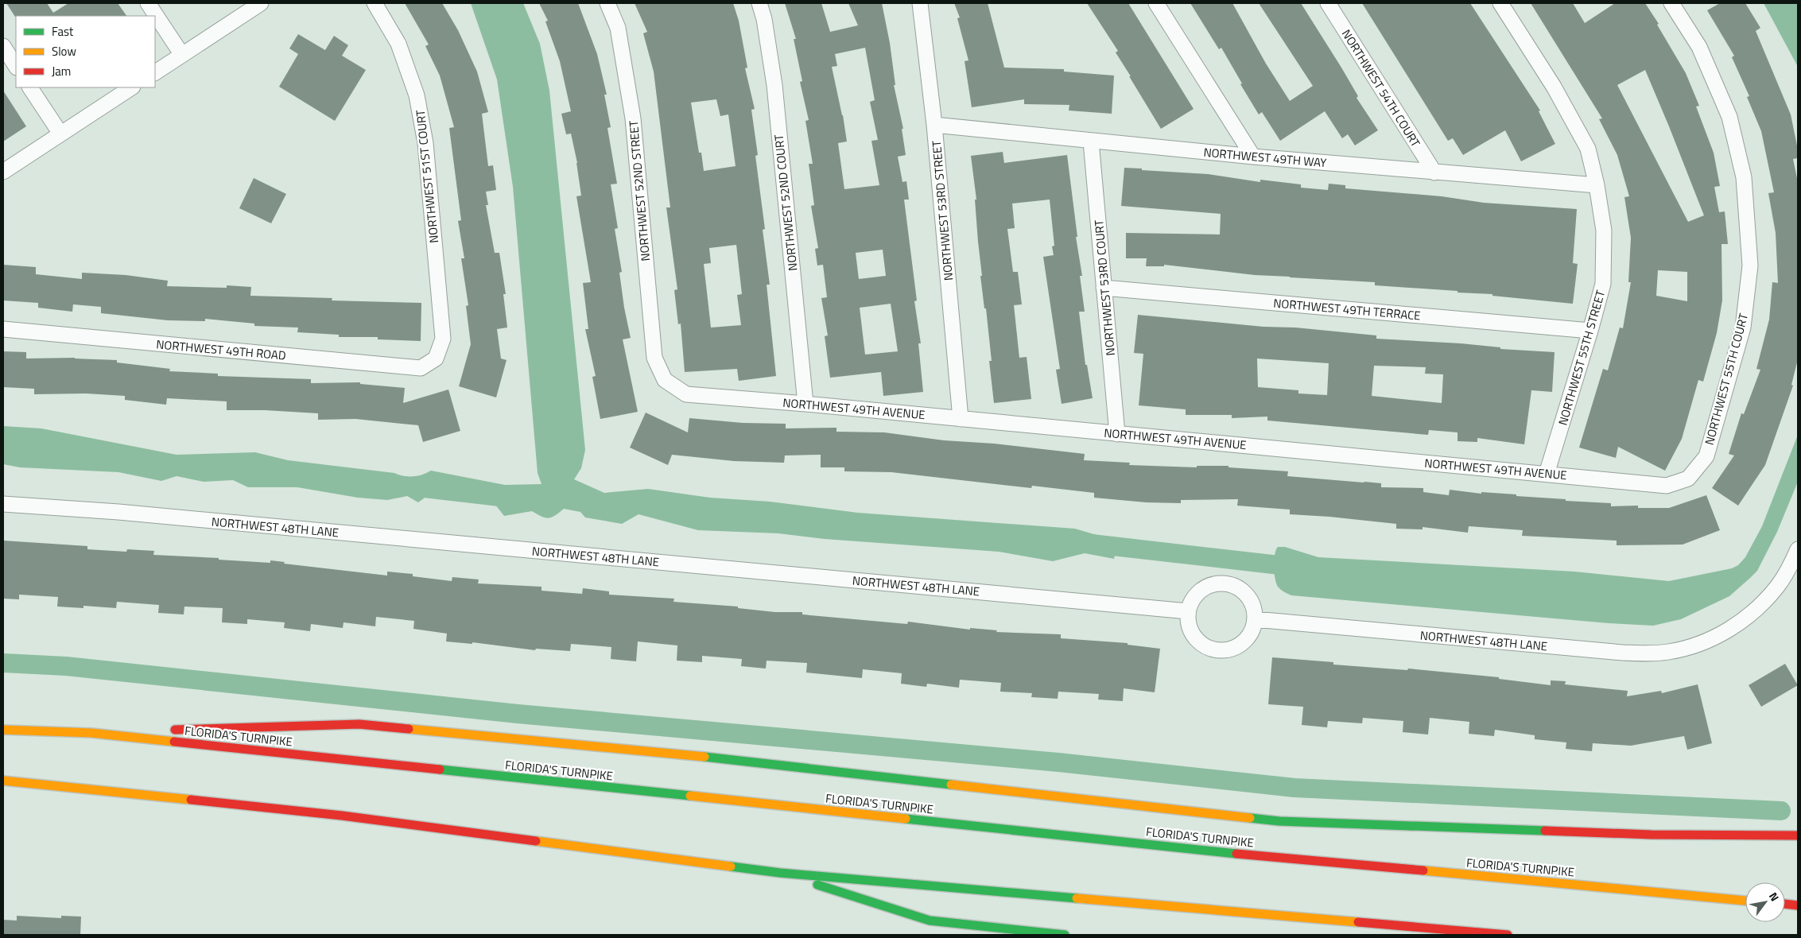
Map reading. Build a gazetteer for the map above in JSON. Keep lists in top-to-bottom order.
{
  "streets": {
    "highway": ["FLORIDA'S TURNPIKE"],
    "street": [
      "NORTHWEST 54TH COURT",
      "NORTHWEST 49TH WAY",
      "NORTHWEST 51ST COURT",
      "NORTHWEST 52ND STREET",
      "NORTHWEST 52ND COURT",
      "NORTHWEST 53RD STREET",
      "NORTHWEST 53RD COURT",
      "NORTHWEST 49TH TERRACE",
      "NORTHWEST 49TH ROAD",
      "NORTHWEST 55TH STREET",
      "NORTHWEST 55TH COURT",
      "NORTHWEST 49TH AVENUE",
      "NORTHWEST 48TH LANE"
    ]
  },
  "crossings": [
    ["NORTHWEST 54TH COURT", "NORTHWEST 49TH WAY"],
    ["NORTHWEST 49TH WAY", "NORTHWEST 53RD STREET"],
    ["NORTHWEST 49TH WAY", "NORTHWEST 53RD COURT"],
    ["NORTHWEST 49TH WAY", "NORTHWEST 55TH STREET"],
    ["NORTHWEST 51ST COURT", "NORTHWEST 49TH ROAD"],
    ["NORTHWEST 52ND STREET", "NORTHWEST 49TH AVENUE"],
    ["NORTHWEST 52ND COURT", "NORTHWEST 49TH AVENUE"],
    ["NORTHWEST 53RD STREET", "NORTHWEST 49TH AVENUE"],
    ["NORTHWEST 53RD COURT", "NORTHWEST 49TH TERRACE"],
    ["NORTHWEST 53RD COURT", "NORTHWEST 49TH AVENUE"],
    ["NORTHWEST 49TH TERRACE", "NORTHWEST 55TH STREET"],
    ["NORTHWEST 55TH STREET", "NORTHWEST 49TH AVENUE"],
    ["NORTHWEST 55TH COURT", "NORTHWEST 49TH AVENUE"]
  ],
  "legend": ["Fast", "Slow", "Jam"],
  "north": "top right"
}
